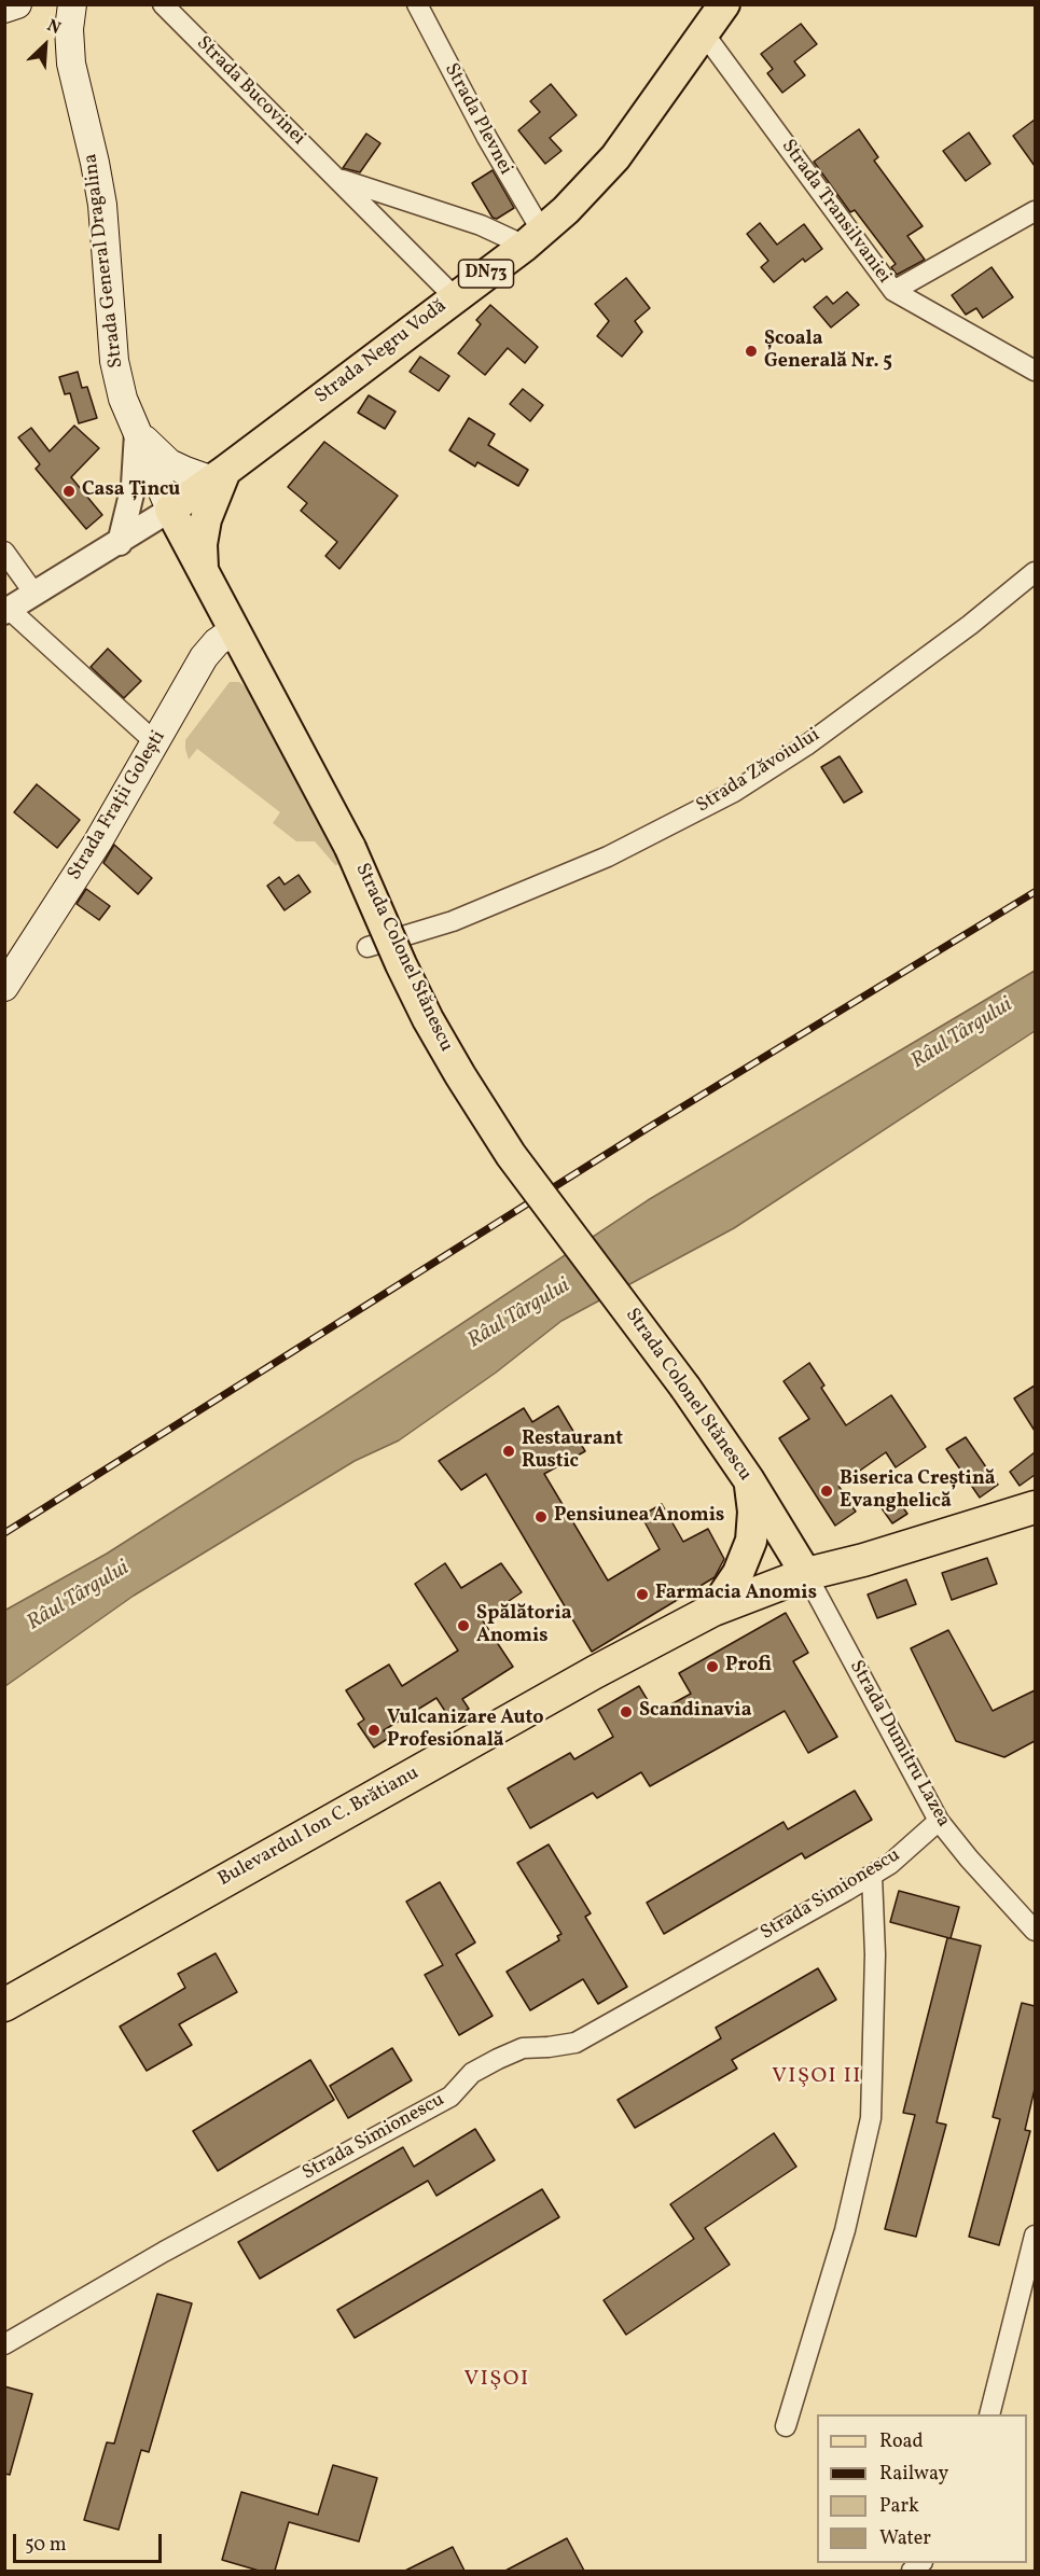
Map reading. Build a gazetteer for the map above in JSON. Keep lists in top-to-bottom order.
{
  "streets": {
    "highway": ["Bulevardul Ion C. Brătianu"],
    "main road": [
      "Strada General Dragalina",
      "DN73",
      "Strada Negru Vodă",
      "Strada Frații Golești",
      "Strada Colonel Stănescu"
    ],
    "street": [
      "Strada Bucovinei",
      "Strada Plevnei",
      "Strada Transilvaniei",
      "Strada Zăvoiului",
      "Strada Dumitru Lazea",
      "Strada Simionescu"
    ]
  },
  "crossings": [
    ["Strada Bucovinei", "Strada Plevnei"],
    ["Strada Bucovinei", "Strada Negru Vodă"],
    ["Strada Plevnei", "Strada Negru Vodă"],
    ["Strada Transilvaniei", "DN73"],
    ["Strada Transilvaniei", "Strada Negru Vodă"],
    ["Strada General Dragalina", "Strada Negru Vodă"],
    ["Strada General Dragalina", "Strada Colonel Stănescu"],
    ["DN73", "Strada Negru Vodă"],
    ["Strada Negru Vodă", "Strada Colonel Stănescu"],
    ["Strada Frații Golești", "Strada Colonel Stănescu"],
    ["Strada Colonel Stănescu", "Strada Dumitru Lazea"],
    ["Strada Colonel Stănescu", "Bulevardul Ion C. Brătianu"],
    ["Strada Dumitru Lazea", "Bulevardul Ion C. Brătianu"],
    ["Strada Dumitru Lazea", "Strada Simionescu"]
  ],
  "districts": ["VIŞOI II", "VIŞOI"],
  "water": ["Râul Târgului"],
  "places": [
    "Școala Generală Nr. 5",
    "Casa Țincu",
    "Restaurant Rustic",
    "Biserica Creștină Evanghelică",
    "Pensiunea Anomis",
    "Farmacia Anomis",
    "Spălătoria Anomis",
    "Profi",
    "Scandinavia",
    "Vulcanizare Auto Profesională"
  ],
  "legend": [
    "Road",
    "Railway",
    "Park",
    "Water"
  ],
  "scale_bar": "50 m",
  "north": "top right"
}
